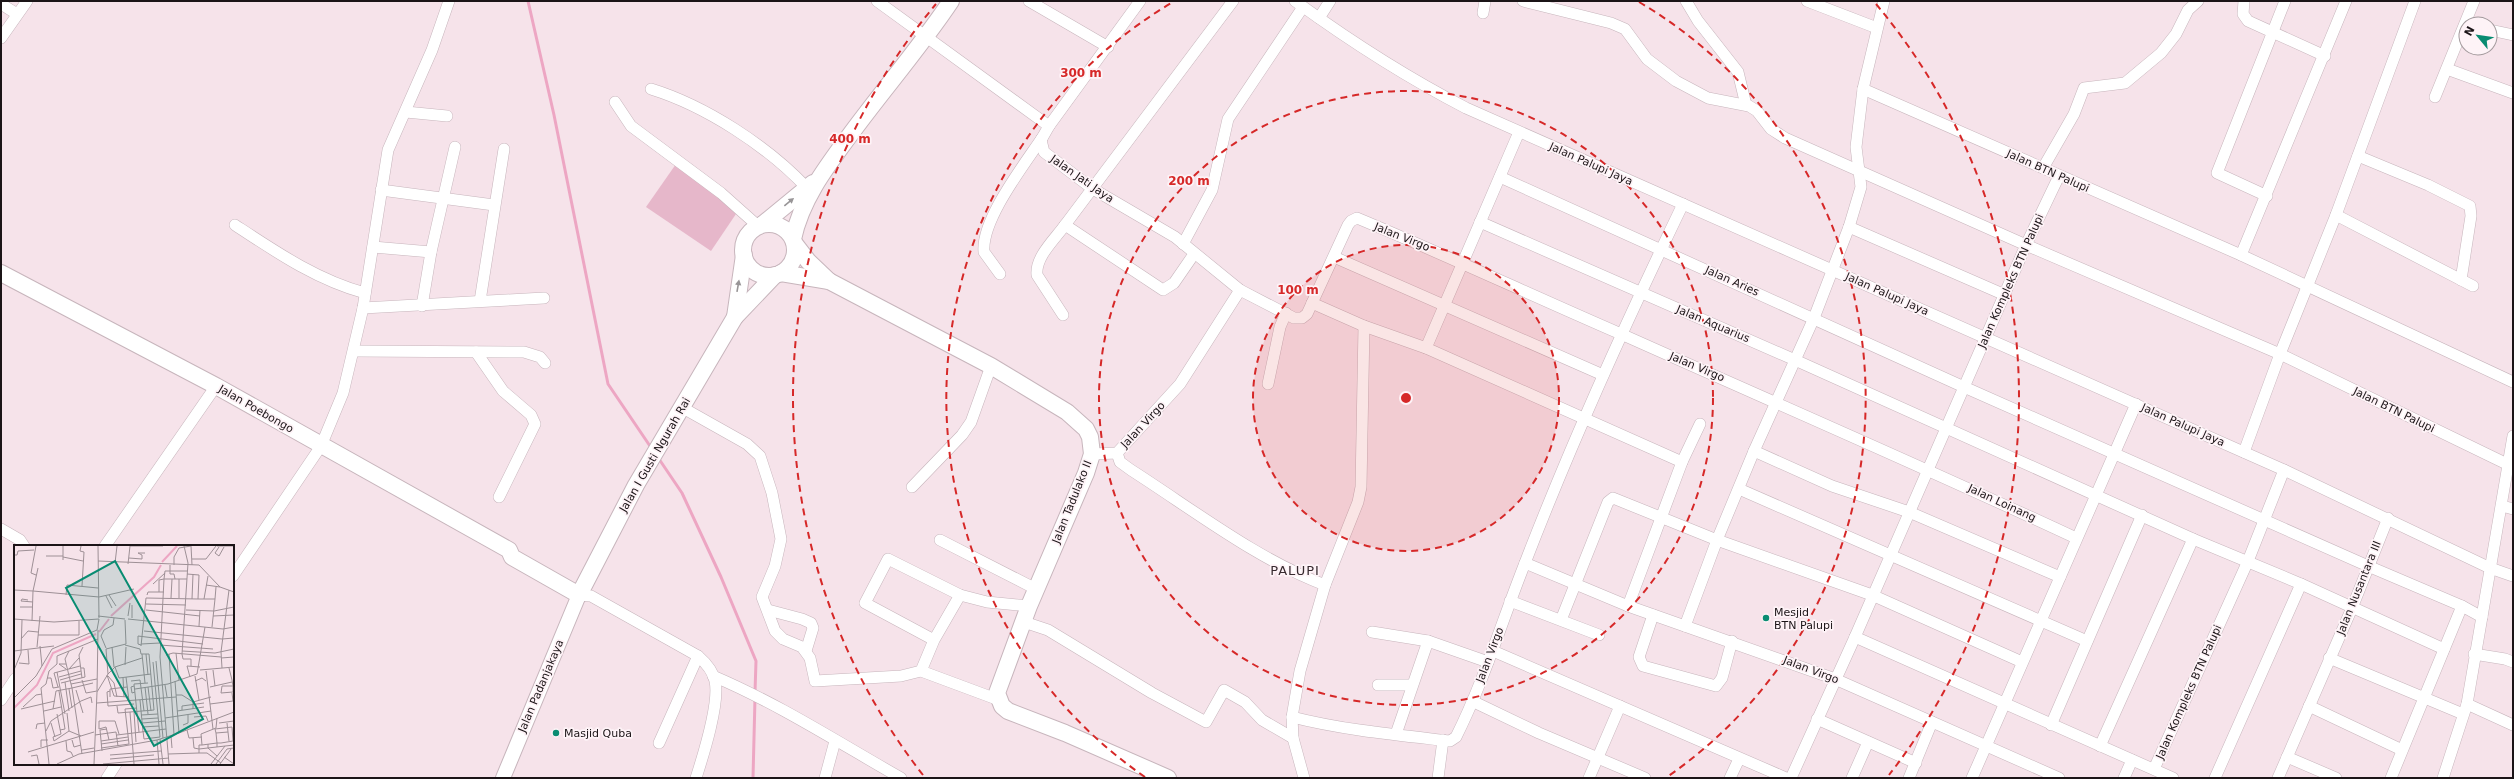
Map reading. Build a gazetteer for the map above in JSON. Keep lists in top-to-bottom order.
{
  "streets": {
    "main road": ["Jalan Poebongo", "Jalan I Gusti Ngurah Rai", "Jalan Tadulako II"],
    "street": [
      "Jalan Palupi Jaya",
      "Jalan BTN Palupi",
      "Jalan Jati Jaya",
      "Jalan Virgo",
      "Jalan Aries",
      "Jalan Kompleks BTN Palupi",
      "Jalan Aquarius",
      "Jalan Loinang",
      "Jalan Nusantara III",
      "Jalan Padanjakaya"
    ]
  },
  "crossings": [
    ["Jalan Palupi Jaya", "Jalan Virgo"],
    ["Jalan Palupi Jaya", "Jalan Kompleks BTN Palupi"],
    ["Jalan Palupi Jaya", "Jalan Nusantara III"],
    ["Jalan BTN Palupi", "Jalan Kompleks BTN Palupi"],
    ["Jalan Jati Jaya", "Jalan Virgo"],
    ["Jalan Virgo", "Jalan Aries"],
    ["Jalan Virgo", "Jalan Kompleks BTN Palupi"],
    ["Jalan Virgo", "Jalan Aquarius"],
    ["Jalan Virgo", "Jalan Tadulako II"],
    ["Jalan Virgo", "Jalan Loinang"],
    ["Jalan Aries", "Jalan Kompleks BTN Palupi"],
    ["Jalan Kompleks BTN Palupi", "Jalan Aquarius"],
    ["Jalan Kompleks BTN Palupi", "Jalan Loinang"],
    ["Jalan Poebongo", "Jalan I Gusti Ngurah Rai"],
    ["Jalan Poebongo", "Jalan Padanjakaya"],
    ["Jalan I Gusti Ngurah Rai", "Jalan Tadulako II"],
    ["Jalan I Gusti Ngurah Rai", "Jalan Padanjakaya"]
  ],
  "districts": ["PALUPI"],
  "places": ["Mesjid BTN Palupi", "Masjid Quba"],
  "north": "top left",
  "rings": [
    "300 m",
    "400 m",
    "200 m",
    "100 m"
  ]
}
